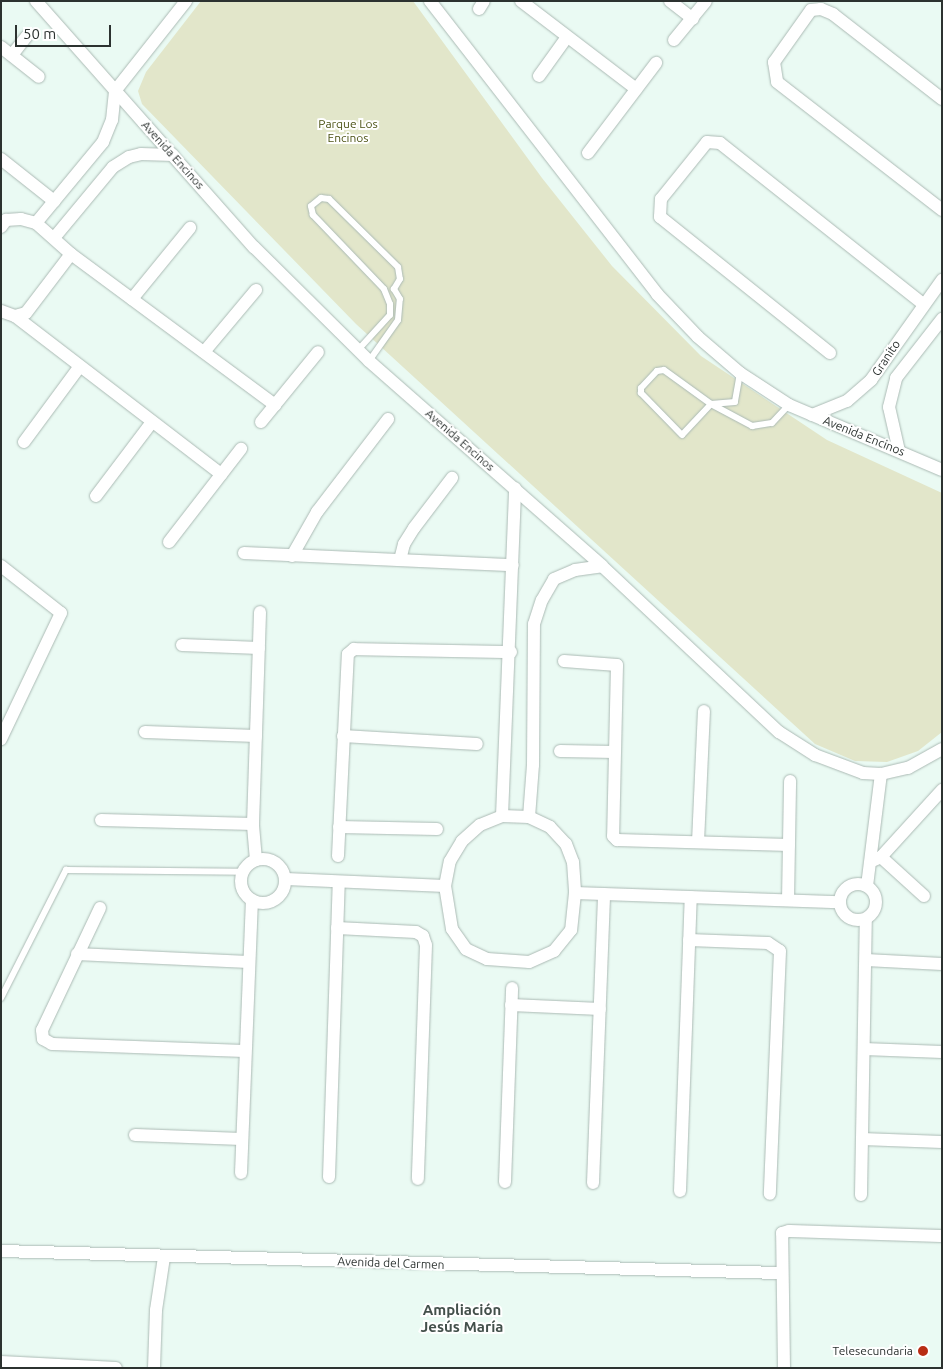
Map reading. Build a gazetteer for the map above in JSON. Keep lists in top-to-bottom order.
{
  "streets": {
    "street": ["Avenida Encinos", "Granito", "Avenida del Carmen"]
  },
  "crossings": [
    ["Avenida Encinos", "Granito"]
  ],
  "districts": ["Ampliación Jesús María"],
  "parks": ["Parque Los Encinos"],
  "places": ["Telesecundaria"],
  "scale_bar": "50 m"
}
